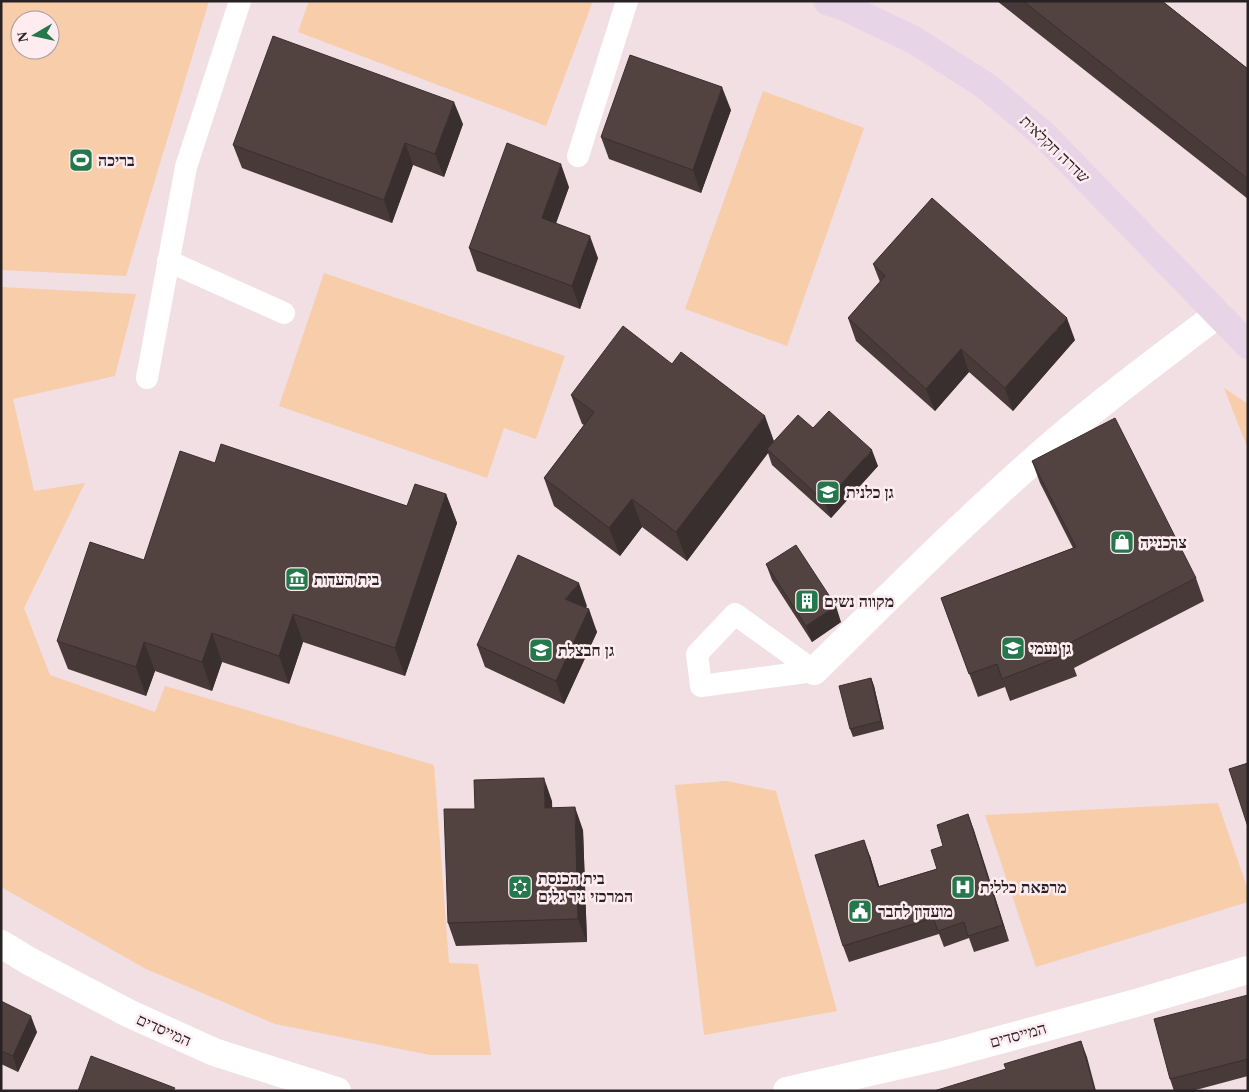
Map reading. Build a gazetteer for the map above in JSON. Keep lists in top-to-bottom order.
{
  "streets": {
    "street": ["שדרה חקלאית", "המייסדים"]
  },
  "places": {
    "sports": ["בריכה"],
    "school or university": ["גן כלנית", "גן נעמי", "גן חבצלת"],
    "shop": ["צרכנייה"],
    "museum": ["בית העדות"],
    "building": ["מקווה נשים"],
    "synagogue": ["בית הכנסת המרכזי ניר גלים"],
    "hospital": ["מרפאת כללית"],
    "public building": ["מועדון לחבר"]
  },
  "north": "left"
}
